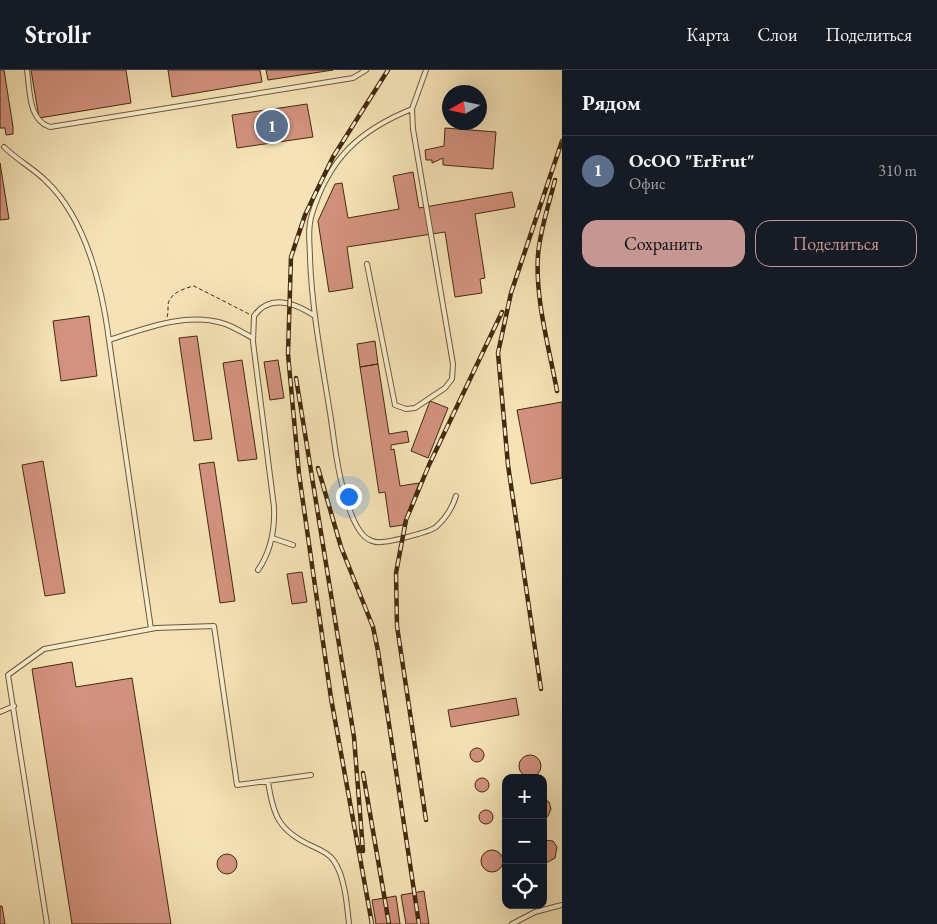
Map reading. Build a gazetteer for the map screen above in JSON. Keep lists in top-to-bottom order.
{
  "north": "left",
  "page": {
    "header": "Strollr",
    "nav": ["Карта", "Слои", "Поделиться"],
    "heading": "Рядом",
    "pins": "1",
    "list": [
      {
        "mark": "1",
        "name": "ОсОО \"ErFrut\"",
        "note": "Офис",
        "value": "310 m"
      }
    ],
    "buttons": ["Сохранить", "Поделиться"],
    "map_buttons": ["+", "−"]
  }
}
